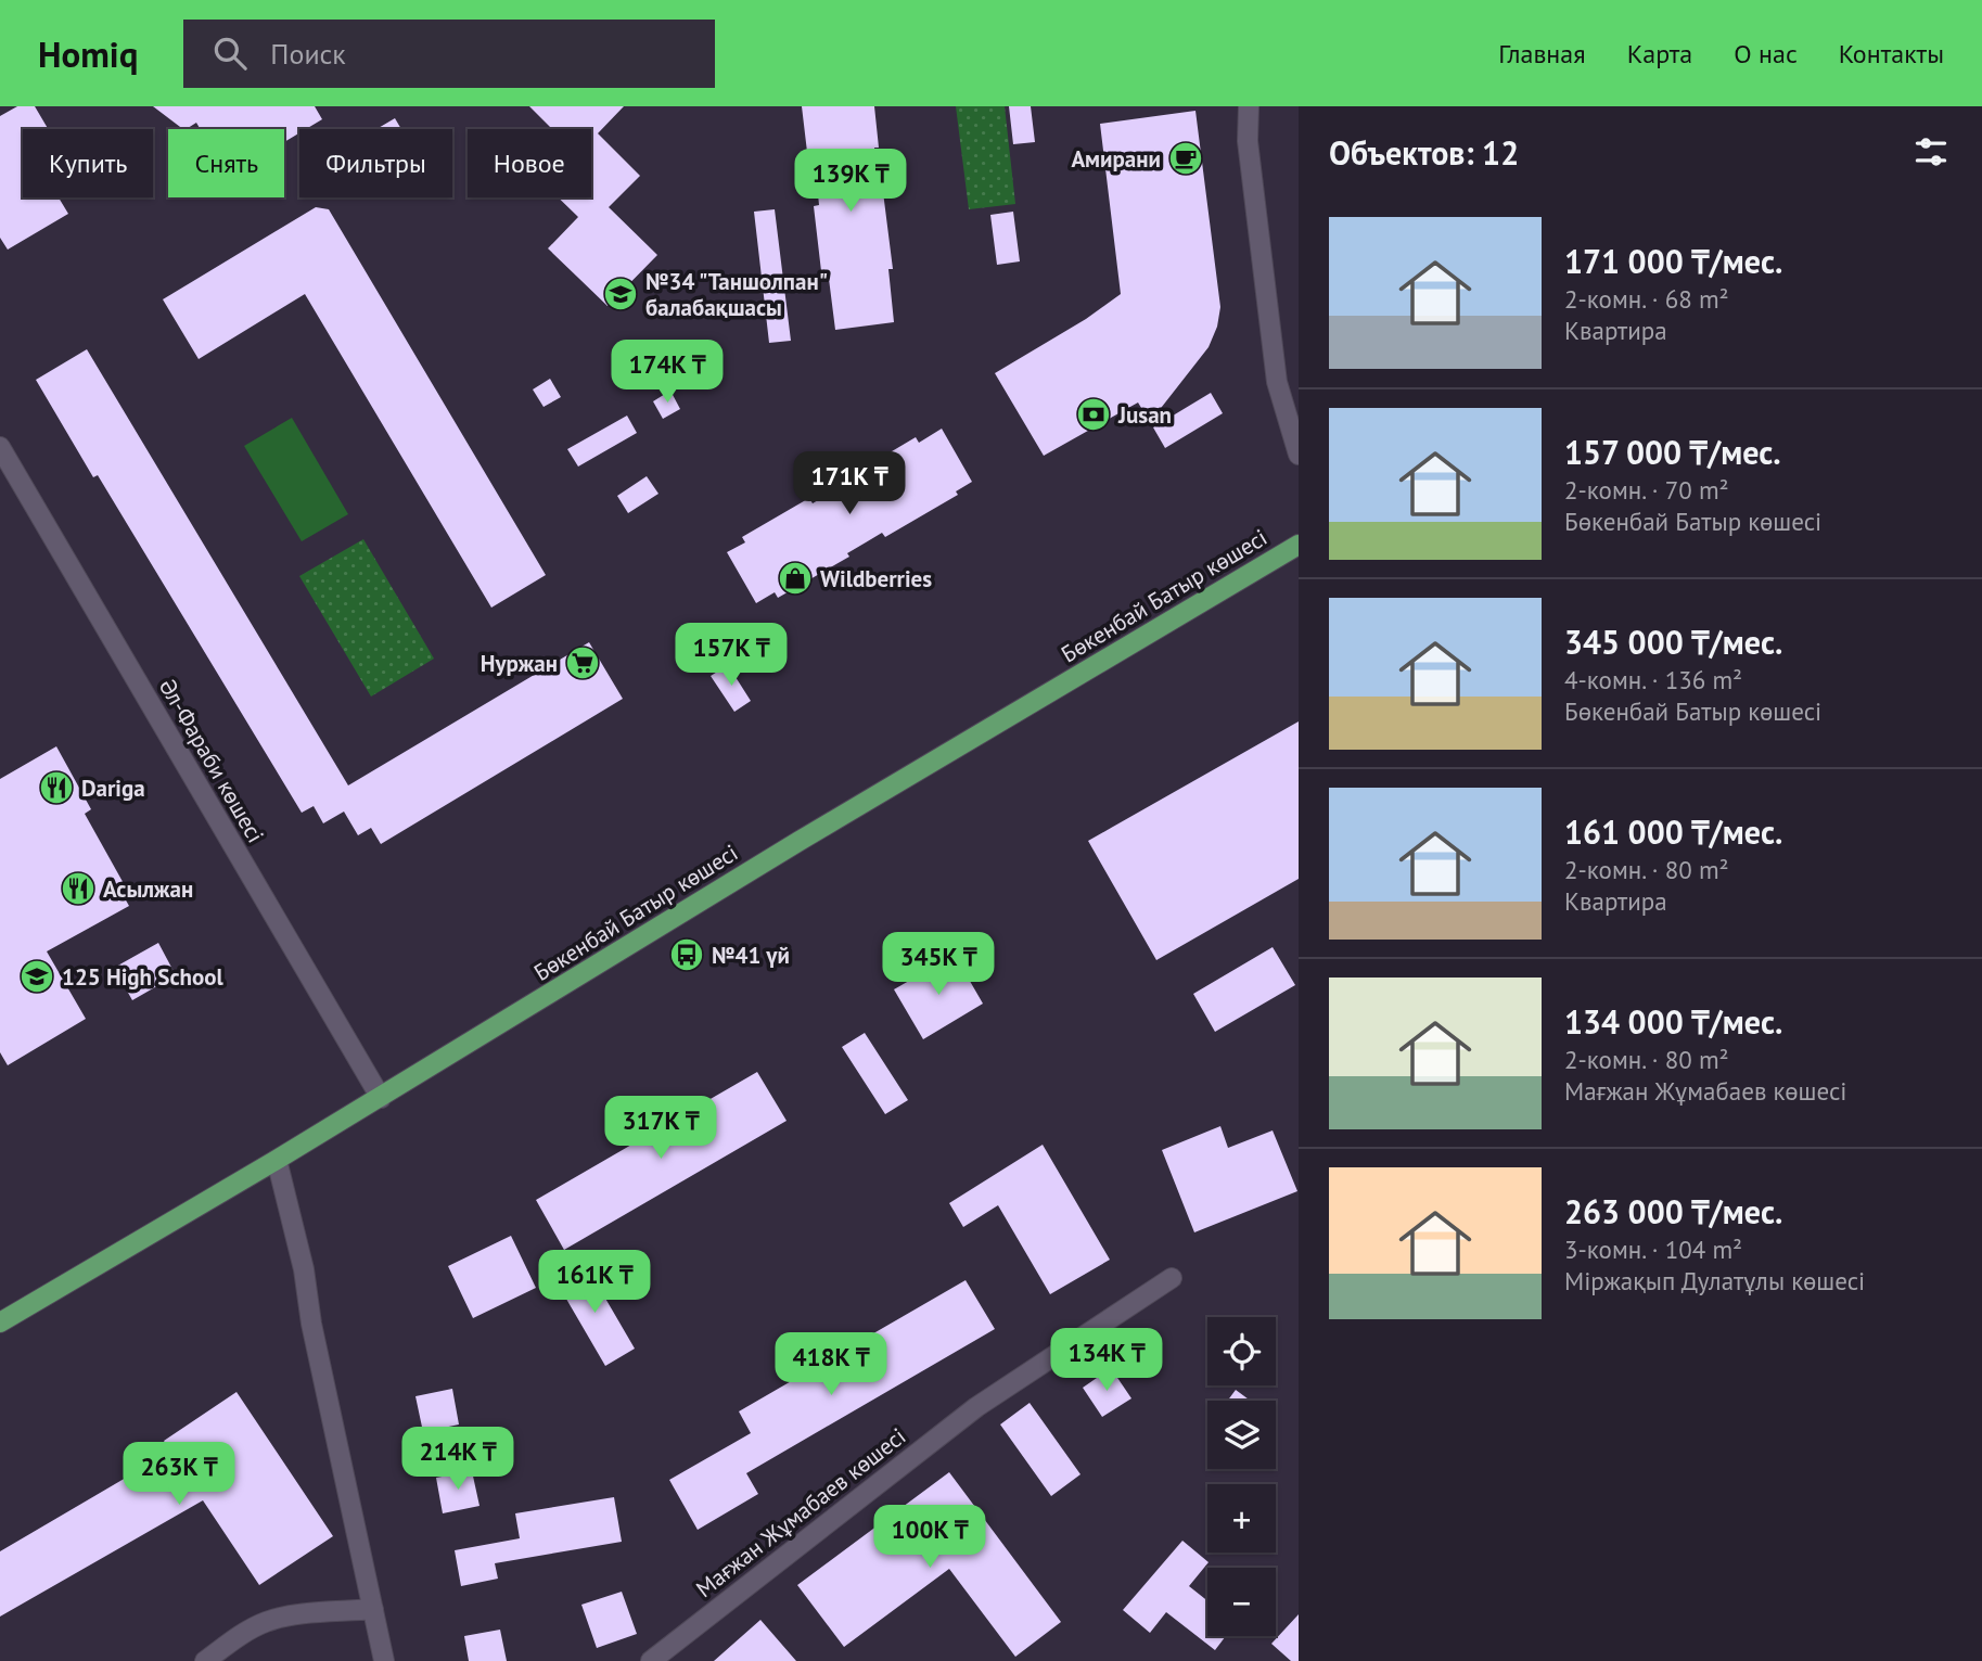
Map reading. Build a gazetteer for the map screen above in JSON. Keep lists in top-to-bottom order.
{
  "streets": {
    "main road": ["Бөкенбай Батыр көшесі"],
    "street": ["Әл-Фараби көшесі", "Мағжан Жұмабаев көшесі"]
  },
  "crossings": [
    ["Бөкенбай Батыр көшесі", "Әл-Фараби көшесі"]
  ],
  "places": {
    "cafe": ["Амирани"],
    "school or university": ["№34 \"Таншолпан\" балабақшасы", "125 High School"],
    "bank": ["Jusan"],
    "shop": ["Wildberries"],
    "supermarket": ["Нуржан"],
    "restaurant": ["Dariga", "Асылжан"],
    "bus stop": ["№41 үй"]
  },
  "page": {
    "header": "Homiq",
    "search": "Поиск",
    "nav": [
      "Главная",
      "Карта",
      "О нас",
      "Контакты"
    ],
    "heading": "Объектов: 12",
    "chip": [
      "Купить",
      "Снять",
      "Фильтры",
      "Новое"
    ],
    "price": [
      "139K ₸",
      "174K ₸",
      "171K ₸",
      "157K ₸",
      "345K ₸",
      "317K ₸",
      "161K ₸",
      "134K ₸",
      "418K ₸",
      "214K ₸",
      "263K ₸",
      "100K ₸"
    ],
    "list": [
      {
        "name": "171 000 ₸/мес.",
        "note": "2-комн. · 68 m² · Квартира"
      },
      {
        "name": "157 000 ₸/мес.",
        "note": "2-комн. · 70 m² · Бөкенбай Батыр көшесі"
      },
      {
        "name": "345 000 ₸/мес.",
        "note": "4-комн. · 136 m² · Бөкенбай Батыр көшесі"
      },
      {
        "name": "161 000 ₸/мес.",
        "note": "2-комн. · 80 m² · Квартира"
      },
      {
        "name": "134 000 ₸/мес.",
        "note": "2-комн. · 80 m² · Мағжан Жұмабаев көшесі"
      },
      {
        "name": "263 000 ₸/мес.",
        "note": "3-комн. · 104 m² · Міржақып Дулатұлы көшесі"
      }
    ],
    "map_buttons": ["+", "−"]
  }
}
